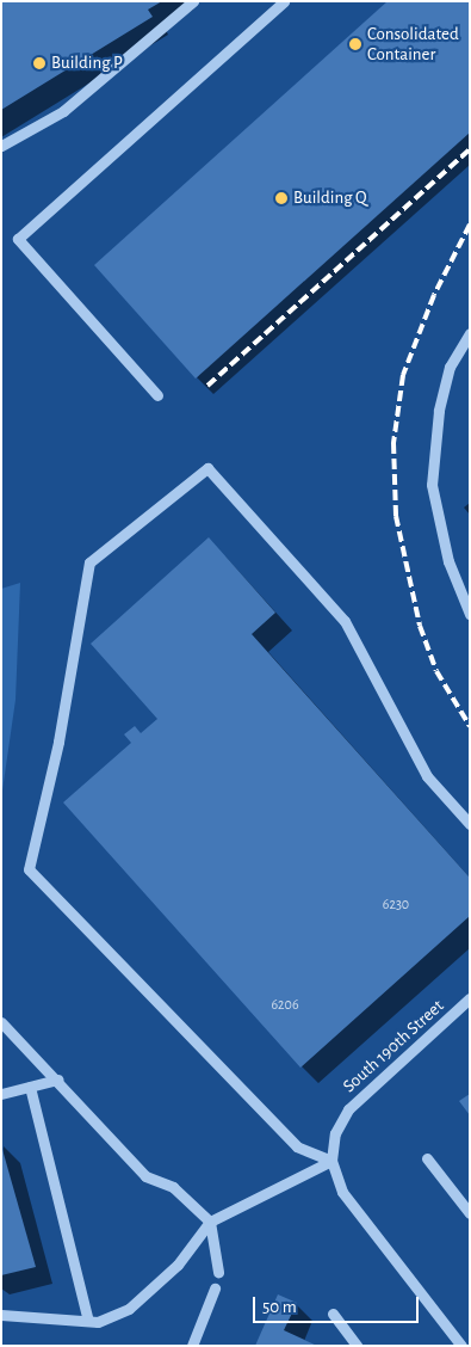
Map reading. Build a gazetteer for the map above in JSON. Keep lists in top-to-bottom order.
{
  "streets": {
    "street": ["South 190th Street"]
  },
  "places": ["Consolidated Container", "Building P", "Building Q"],
  "house_numbers": ["6230", "6206"],
  "scale_bar": "50 m"
}
